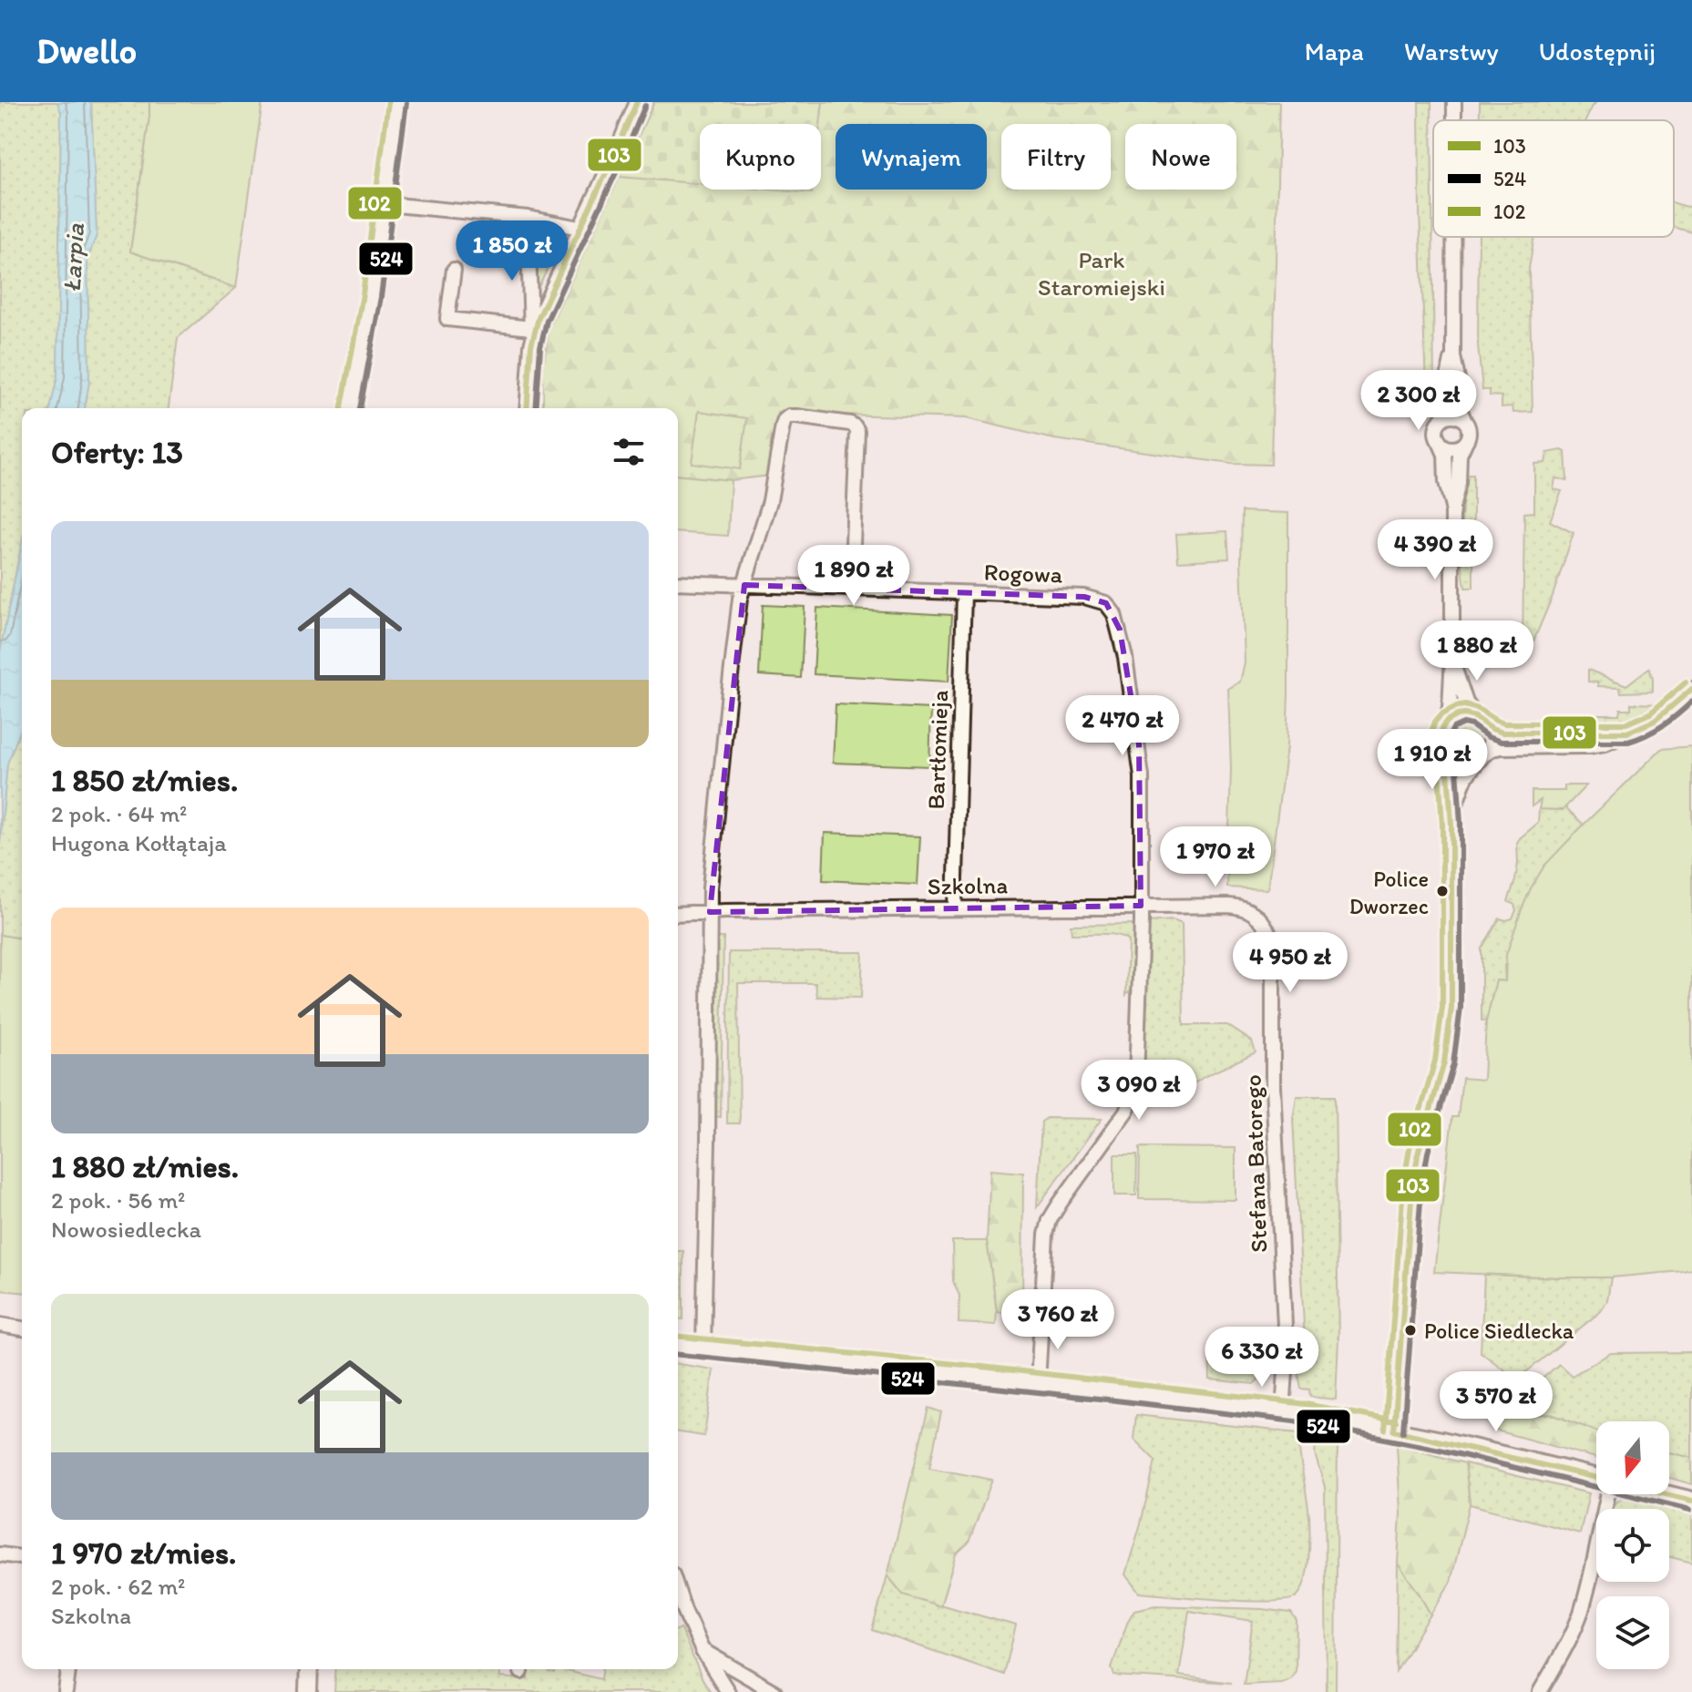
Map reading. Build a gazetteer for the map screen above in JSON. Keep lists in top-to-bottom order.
{
  "streets": {
    "street": [
      "Rogowa",
      "Bartłomieja",
      "Szkolna",
      "Stefana Batorego"
    ]
  },
  "crossings": [
    ["Rogowa", "Bartłomieja"],
    ["Rogowa", "Szkolna"],
    ["Bartłomieja", "Szkolna"],
    ["Szkolna", "Stefana Batorego"]
  ],
  "water": ["Łarpia"],
  "parks": ["Park Staromiejski"],
  "places": ["Police Dworzec", "Police Siedlecka"],
  "lines": ["transit line 103", "transit line 102", "transit line 524"],
  "legend": ["103", "524", "102"],
  "north": "bottom",
  "page": {
    "header": "Dwello",
    "nav": ["Mapa", "Warstwy", "Udostępnij"],
    "chip": [
      "Kupno",
      "Wynajem",
      "Filtry",
      "Nowe"
    ],
    "price": [
      "1 850 zł",
      "2 300 zł",
      "4 390 zł",
      "1 890 zł",
      "1 880 zł",
      "2 470 zł",
      "1 910 zł",
      "1 970 zł",
      "4 950 zł",
      "3 090 zł",
      "3 760 zł",
      "6 330 zł",
      "3 570 zł"
    ],
    "heading": "Oferty: 13",
    "list": [
      {
        "name": "1 850 zł/mies.",
        "note": "2 pok. · 64 m² · Hugona Kołłątaja"
      },
      {
        "name": "1 880 zł/mies.",
        "note": "2 pok. · 56 m² · Nowosiedlecka"
      },
      {
        "name": "1 970 zł/mies.",
        "note": "2 pok. · 62 m² · Szkolna"
      }
    ]
  }
}
